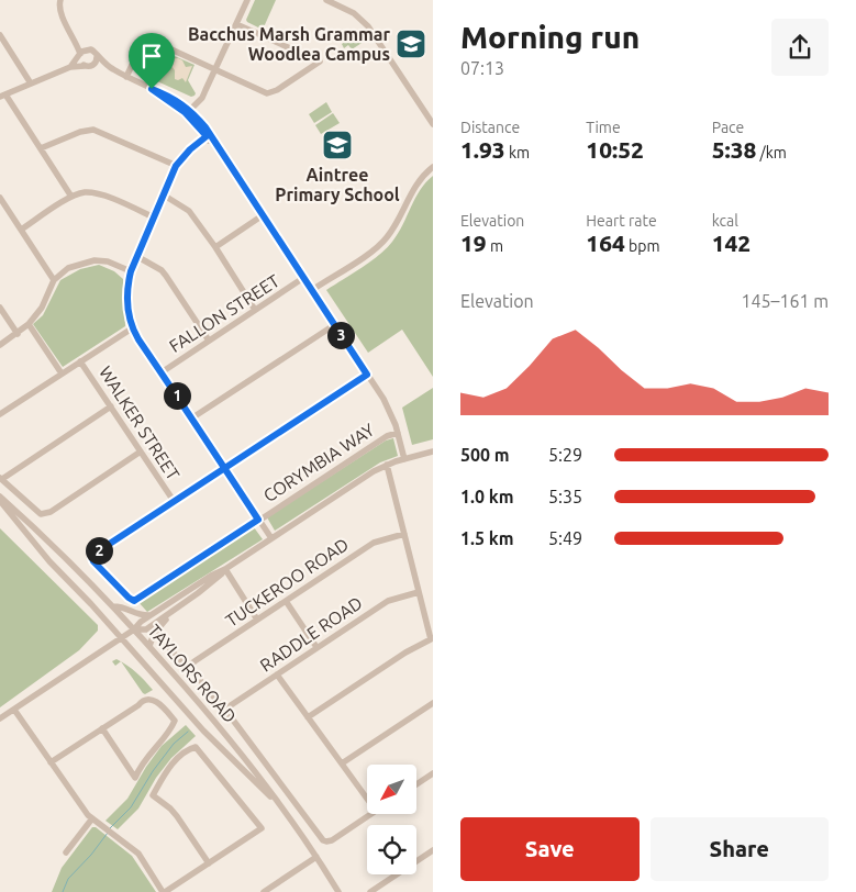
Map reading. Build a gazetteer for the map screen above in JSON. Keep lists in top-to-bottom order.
{
  "streets": {
    "street": [
      "FALLON STREET",
      "WALKER STREET",
      "CORYMBIA WAY",
      "TUCKEROO ROAD",
      "RADDLE ROAD",
      "TAYLORS ROAD"
    ]
  },
  "crossings": [
    ["WALKER STREET", "CORYMBIA WAY"]
  ],
  "places": {
    "school or university": ["Bacchus Marsh Grammar Woodlea Campus", "Aintree Primary School"]
  },
  "north": "bottom left",
  "page": {
    "heading": ["Morning run", "07:13"],
    "stats": [
      ["Distance", "1.93 km"],
      ["Time", "10:52"],
      ["Pace", "5:38 /km"],
      ["Elevation", "19 m"],
      ["Heart rate", "164 bpm"],
      ["kcal", "142"]
    ],
    "chart": ["Elevation", "145–161 m"],
    "pins": ["3", "1", "2"],
    "list": [
      {
        "name": "500 m",
        "note": "5:29"
      },
      {
        "name": "1.0 km",
        "note": "5:35"
      },
      {
        "name": "1.5 km",
        "note": "5:49"
      }
    ],
    "buttons": ["Save", "Share"]
  }
}
